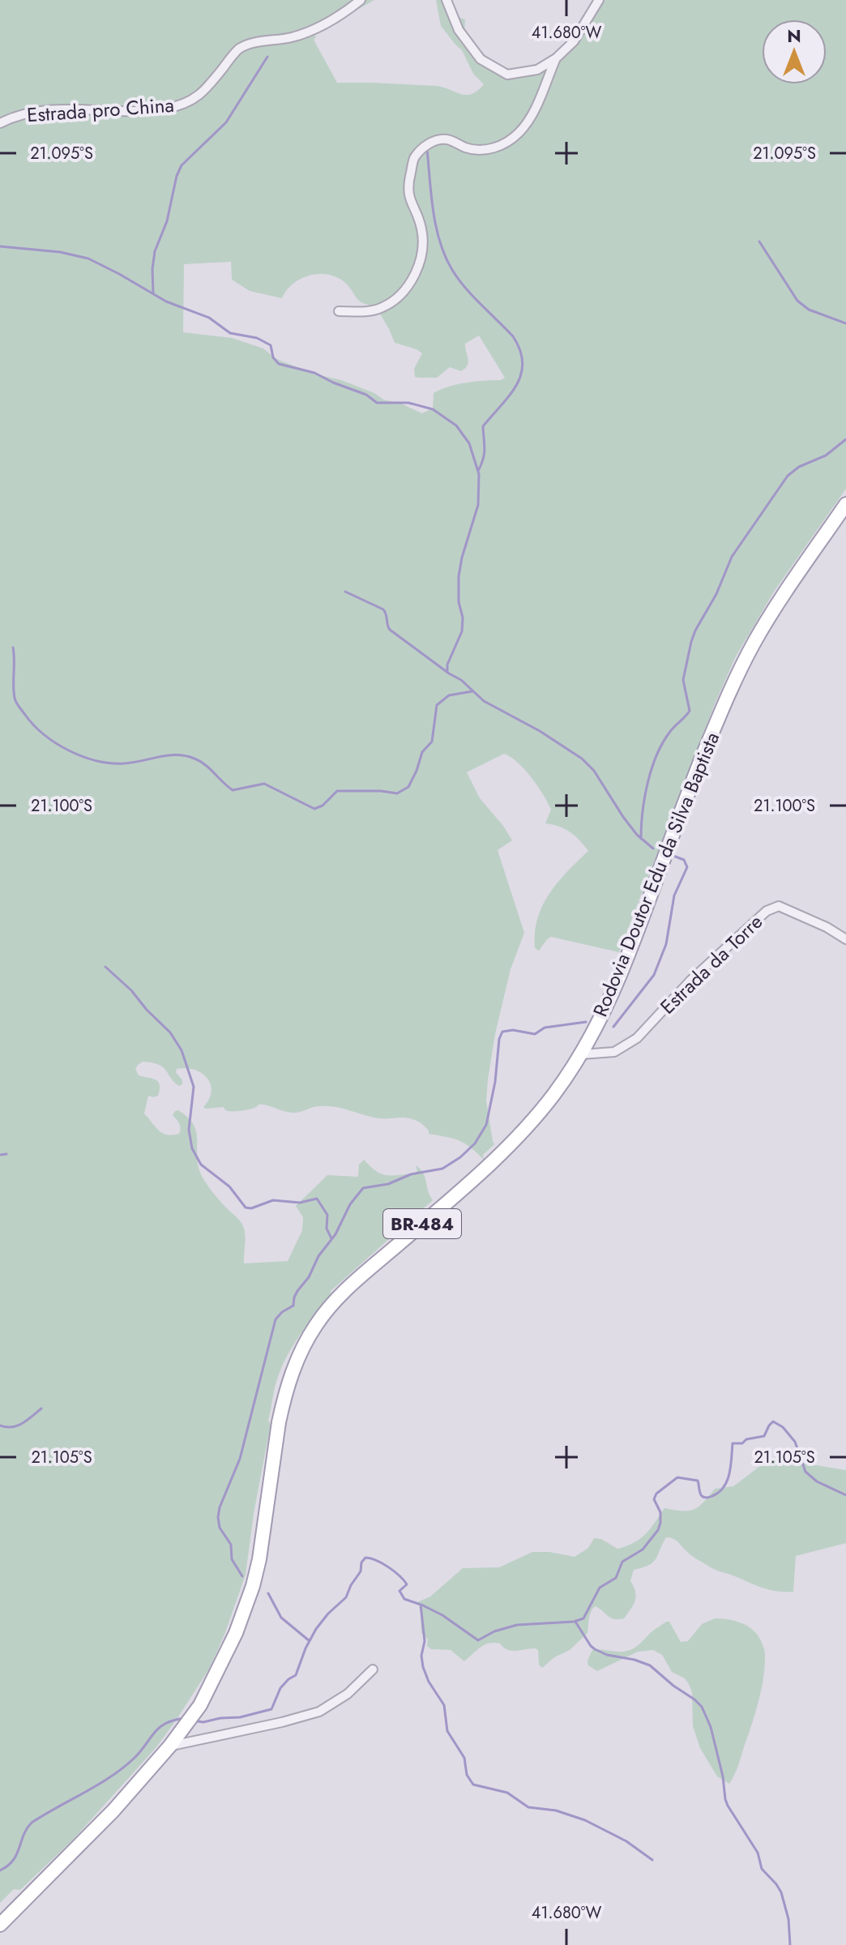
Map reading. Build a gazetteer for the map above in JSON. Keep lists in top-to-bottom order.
{
  "streets": {
    "main road": ["Rodovia Doutor Edu da Silva Baptista", "BR-484"],
    "street": ["Estrada pro China", "Estrada da Torre"]
  },
  "crossings": [
    ["Rodovia Doutor Edu da Silva Baptista", "Estrada da Torre"]
  ],
  "north": "top",
  "coordinates": [
    "41.680°W",
    "21.095°S",
    "21.100°S",
    "21.105°S"
  ]
}
